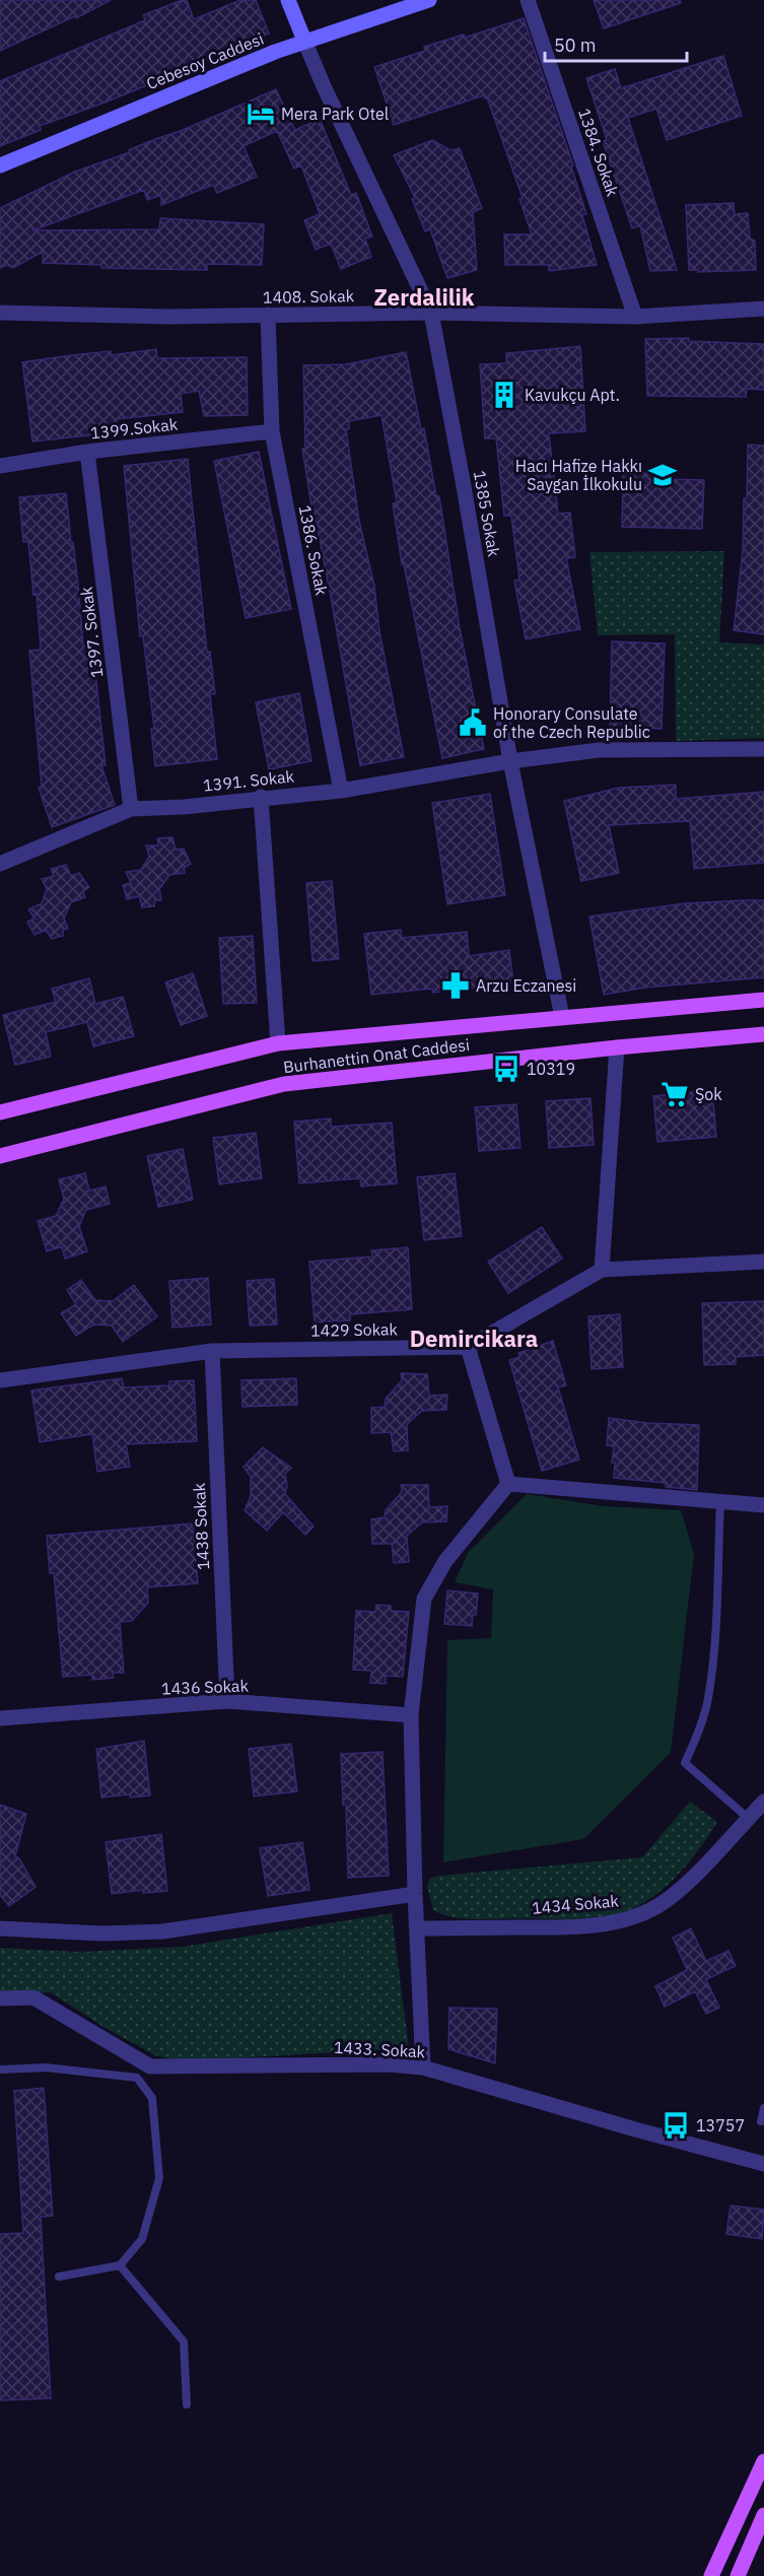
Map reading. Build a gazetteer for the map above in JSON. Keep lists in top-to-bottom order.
{
  "streets": {
    "main road": ["Cebesoy Caddesi", "Burhanettin Onat Caddesi"],
    "street": [
      "1384. Sokak",
      "1408. Sokak",
      "1399.Sokak",
      "1385 Sokak",
      "1386. Sokak",
      "1397. Sokak",
      "1391. Sokak",
      "1429 Sokak",
      "1438 Sokak",
      "1436 Sokak",
      "1434 Sokak",
      "1433. Sokak"
    ]
  },
  "crossings": [
    ["Cebesoy Caddesi", "1385 Sokak"],
    ["1384. Sokak", "1408. Sokak"],
    ["1408. Sokak", "1385 Sokak"],
    ["1408. Sokak", "1386. Sokak"],
    ["1399.Sokak", "1386. Sokak"],
    ["1399.Sokak", "1397. Sokak"],
    ["1385 Sokak", "1391. Sokak"],
    ["1385 Sokak", "Burhanettin Onat Caddesi"],
    ["1386. Sokak", "1391. Sokak"],
    ["1397. Sokak", "1391. Sokak"],
    ["1429 Sokak", "1438 Sokak"],
    ["1438 Sokak", "1436 Sokak"]
  ],
  "districts": ["Zerdalilik", "Demircikara"],
  "places": {
    "hotel": ["Mera Park Otel"],
    "building": ["Kavukçu Apt."],
    "school or university": ["Hacı Hafize Hakkı Saygan İlkokulu"],
    "public building": ["Honorary Consulate of the Czech Republic"],
    "pharmacy": ["Arzu Eczanesi"],
    "bus stop": ["10319", "13757"],
    "supermarket": ["Şok"]
  },
  "scale_bar": "50 m"
}
